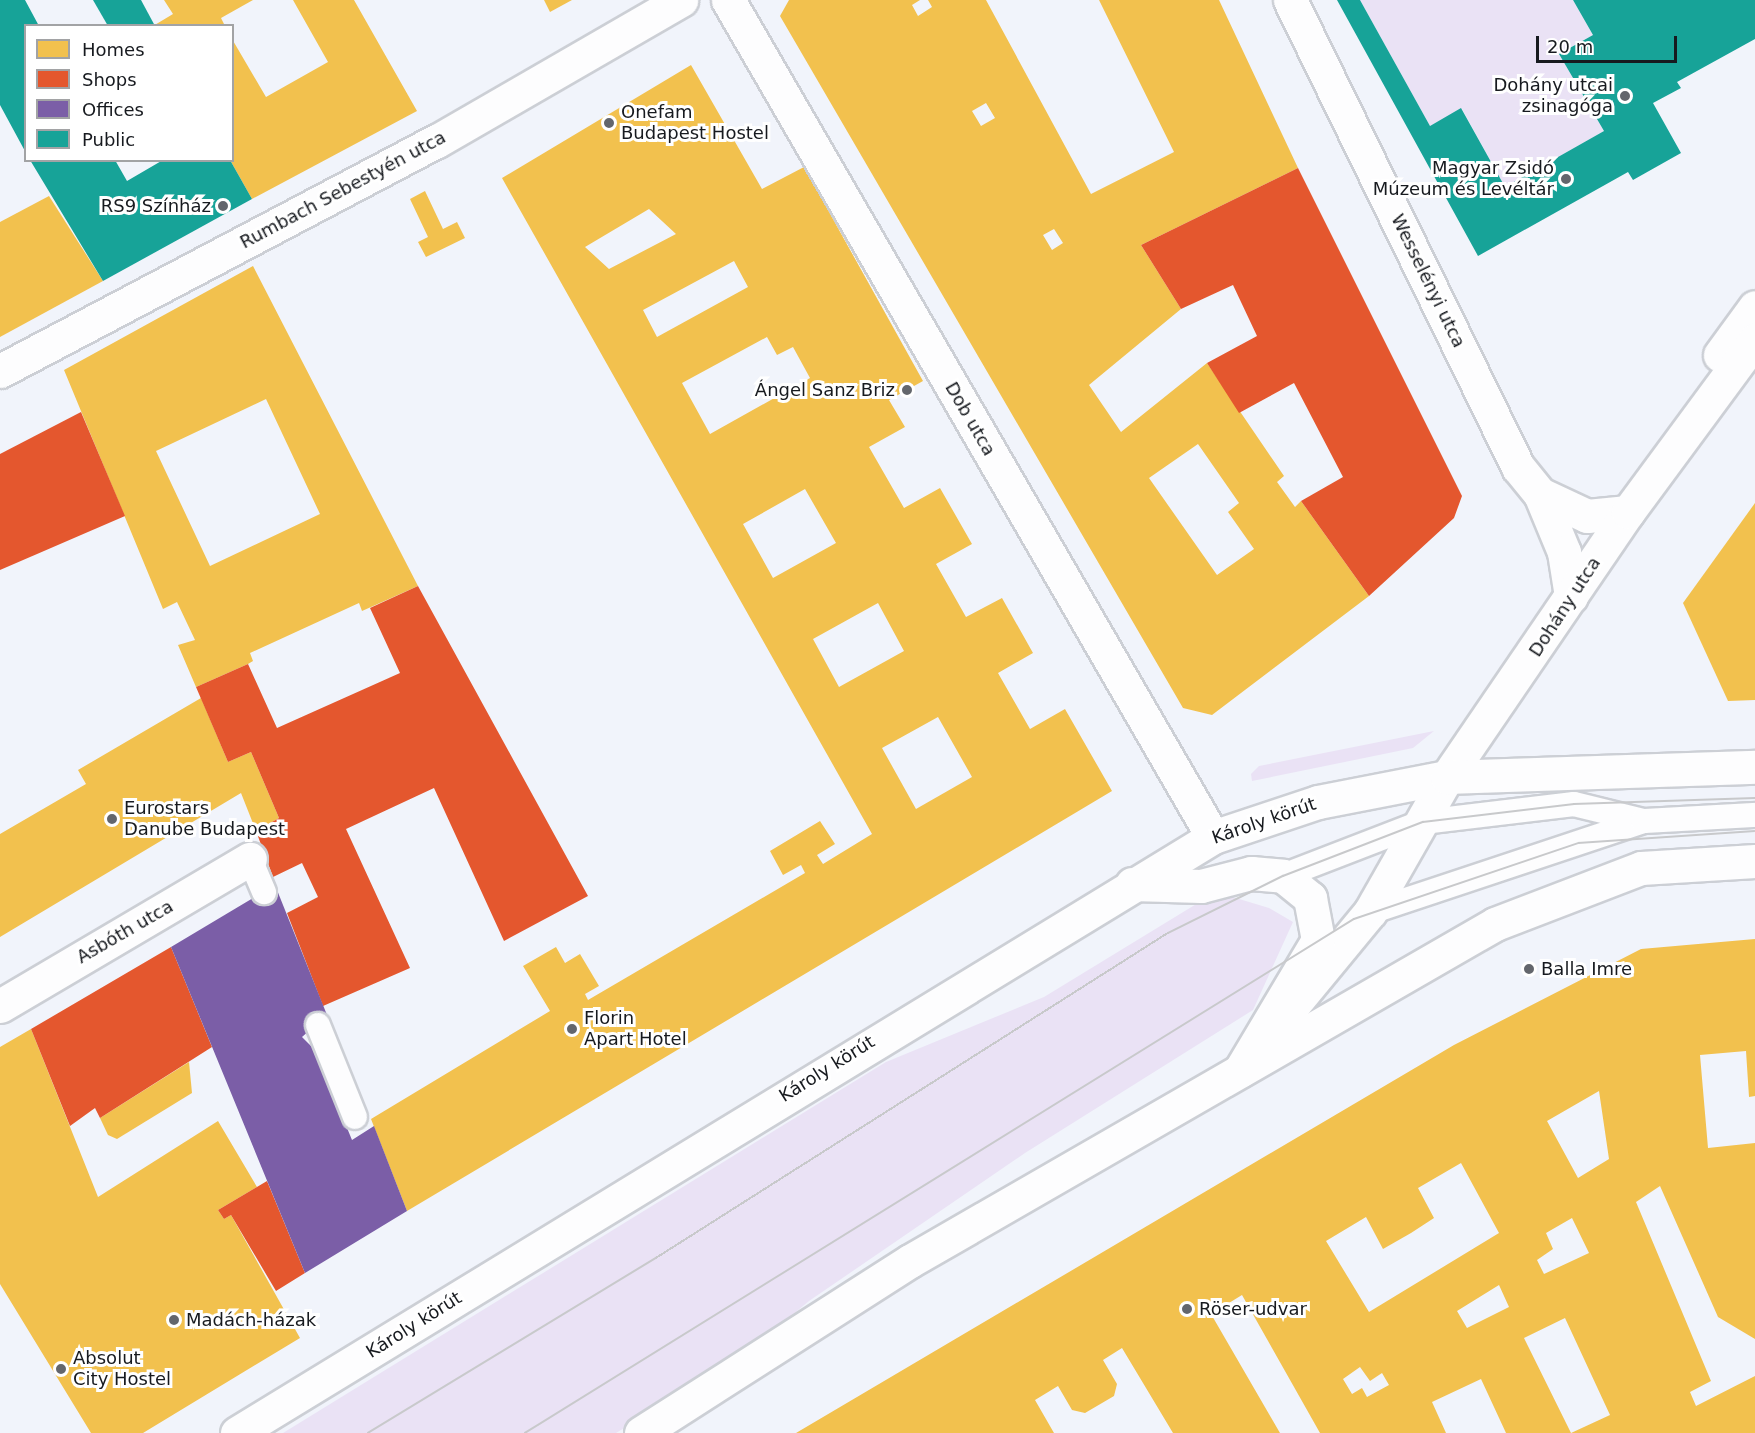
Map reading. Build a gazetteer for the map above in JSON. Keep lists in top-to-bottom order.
{
  "streets": {
    "street": [
      "Rumbach Sebestyén utca",
      "Wesselényi utca",
      "Dob utca",
      "Dohány utca",
      "Károly körút",
      "Asbóth utca"
    ]
  },
  "crossings": [
    ["Wesselényi utca", "Dohány utca"],
    ["Dob utca", "Károly körút"],
    ["Dohány utca", "Károly körút"]
  ],
  "places": [
    "Dohány utcai zsinagóga",
    "Onefam Budapest Hostel",
    "Magyar Zsidó Múzeum és Levéltár",
    "RS9 Színház",
    "Ángel Sanz Briz",
    "Eurostars Danube Budapest",
    "Balla Imre",
    "Florin Apart Hotel",
    "Röser-udvar",
    "Madách-házak",
    "Absolut City Hostel"
  ],
  "legend": [
    "Homes",
    "Shops",
    "Offices",
    "Public"
  ],
  "scale_bar": "20 m"
}
